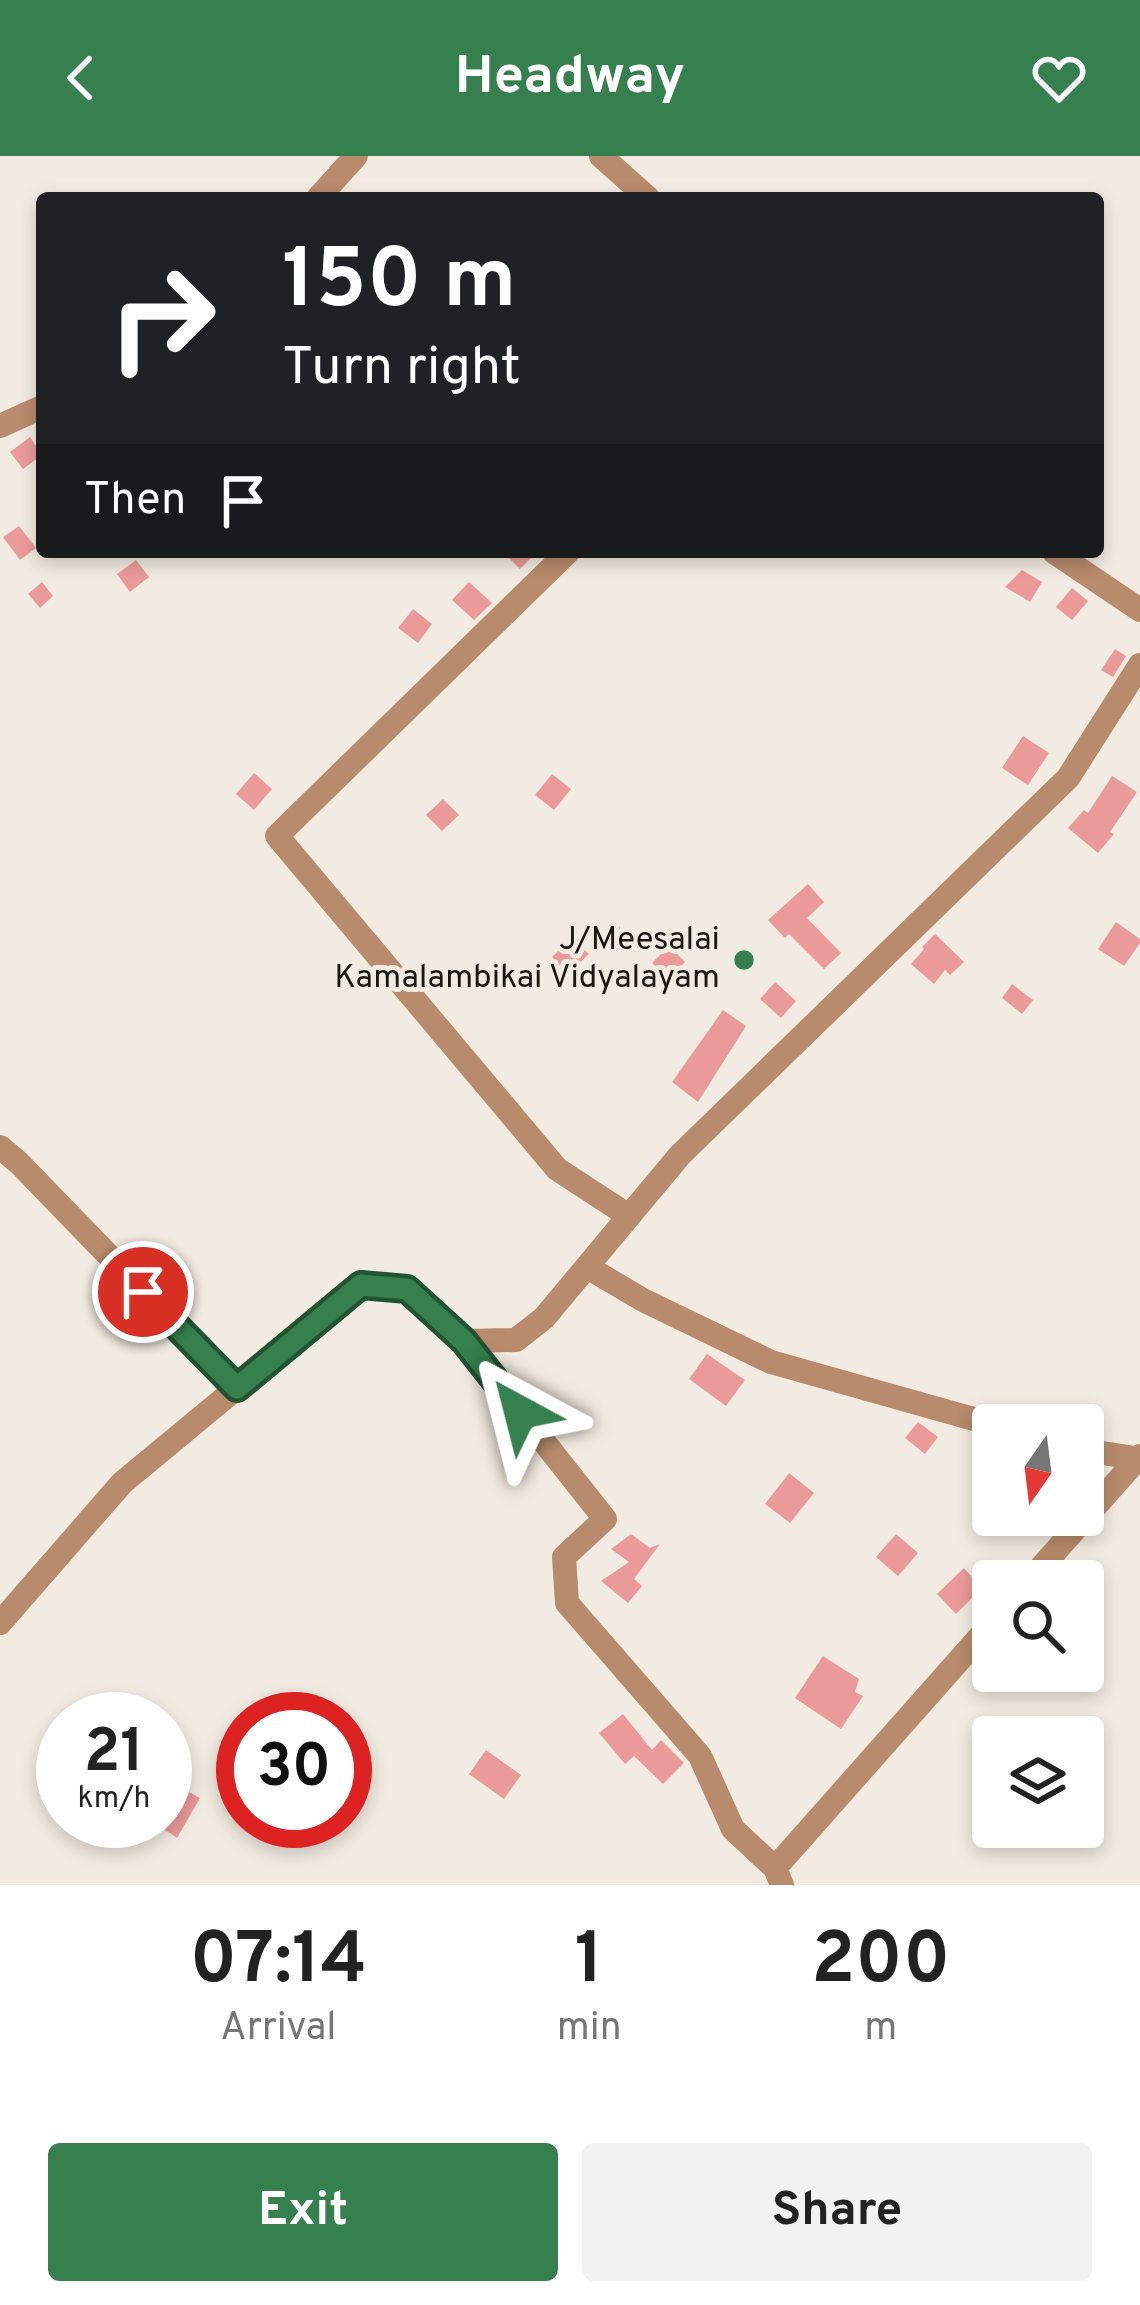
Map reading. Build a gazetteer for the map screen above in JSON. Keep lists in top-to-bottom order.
{
  "places": ["J/Meesalai Kamalambikai Vidyalayam"],
  "north": "bottom",
  "page": {
    "header": "Headway",
    "turn": ["150 m", "Turn right"],
    "then": "Then",
    "speed": "21 km/h",
    "limit": "30",
    "eta": [
      "07:14",
      "Arrival",
      "1",
      "min",
      "200",
      "m"
    ],
    "buttons": ["Exit", "Share"]
  }
}
